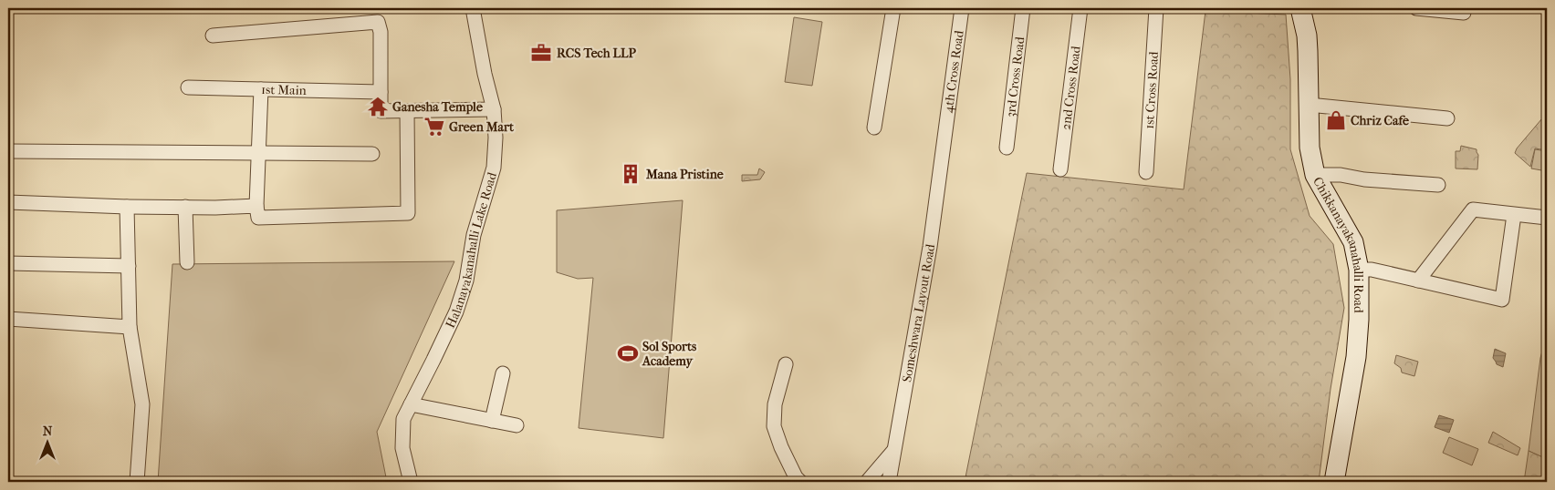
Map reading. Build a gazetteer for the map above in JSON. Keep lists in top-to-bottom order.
{
  "streets": {
    "main road": ["Chikkanayakanahalli Road"],
    "street": [
      "4th Cross Road",
      "3rd Cross Road",
      "2nd Cross Road",
      "1st Main",
      "1st Cross Road",
      "Halanayakanahalli Lake Road",
      "Someshwara Layout Road"
    ]
  },
  "crossings": [
    ["4th Cross Road", "Someshwara Layout Road"]
  ],
  "places": {
    "office": ["RCS Tech LLP"],
    "temple": ["Ganesha Temple"],
    "shop": ["Chriz Cafe"],
    "supermarket": ["Green Mart"],
    "building": ["Mana Pristine"],
    "sports": ["Sol Sports Academy"]
  },
  "north": "top"
}
